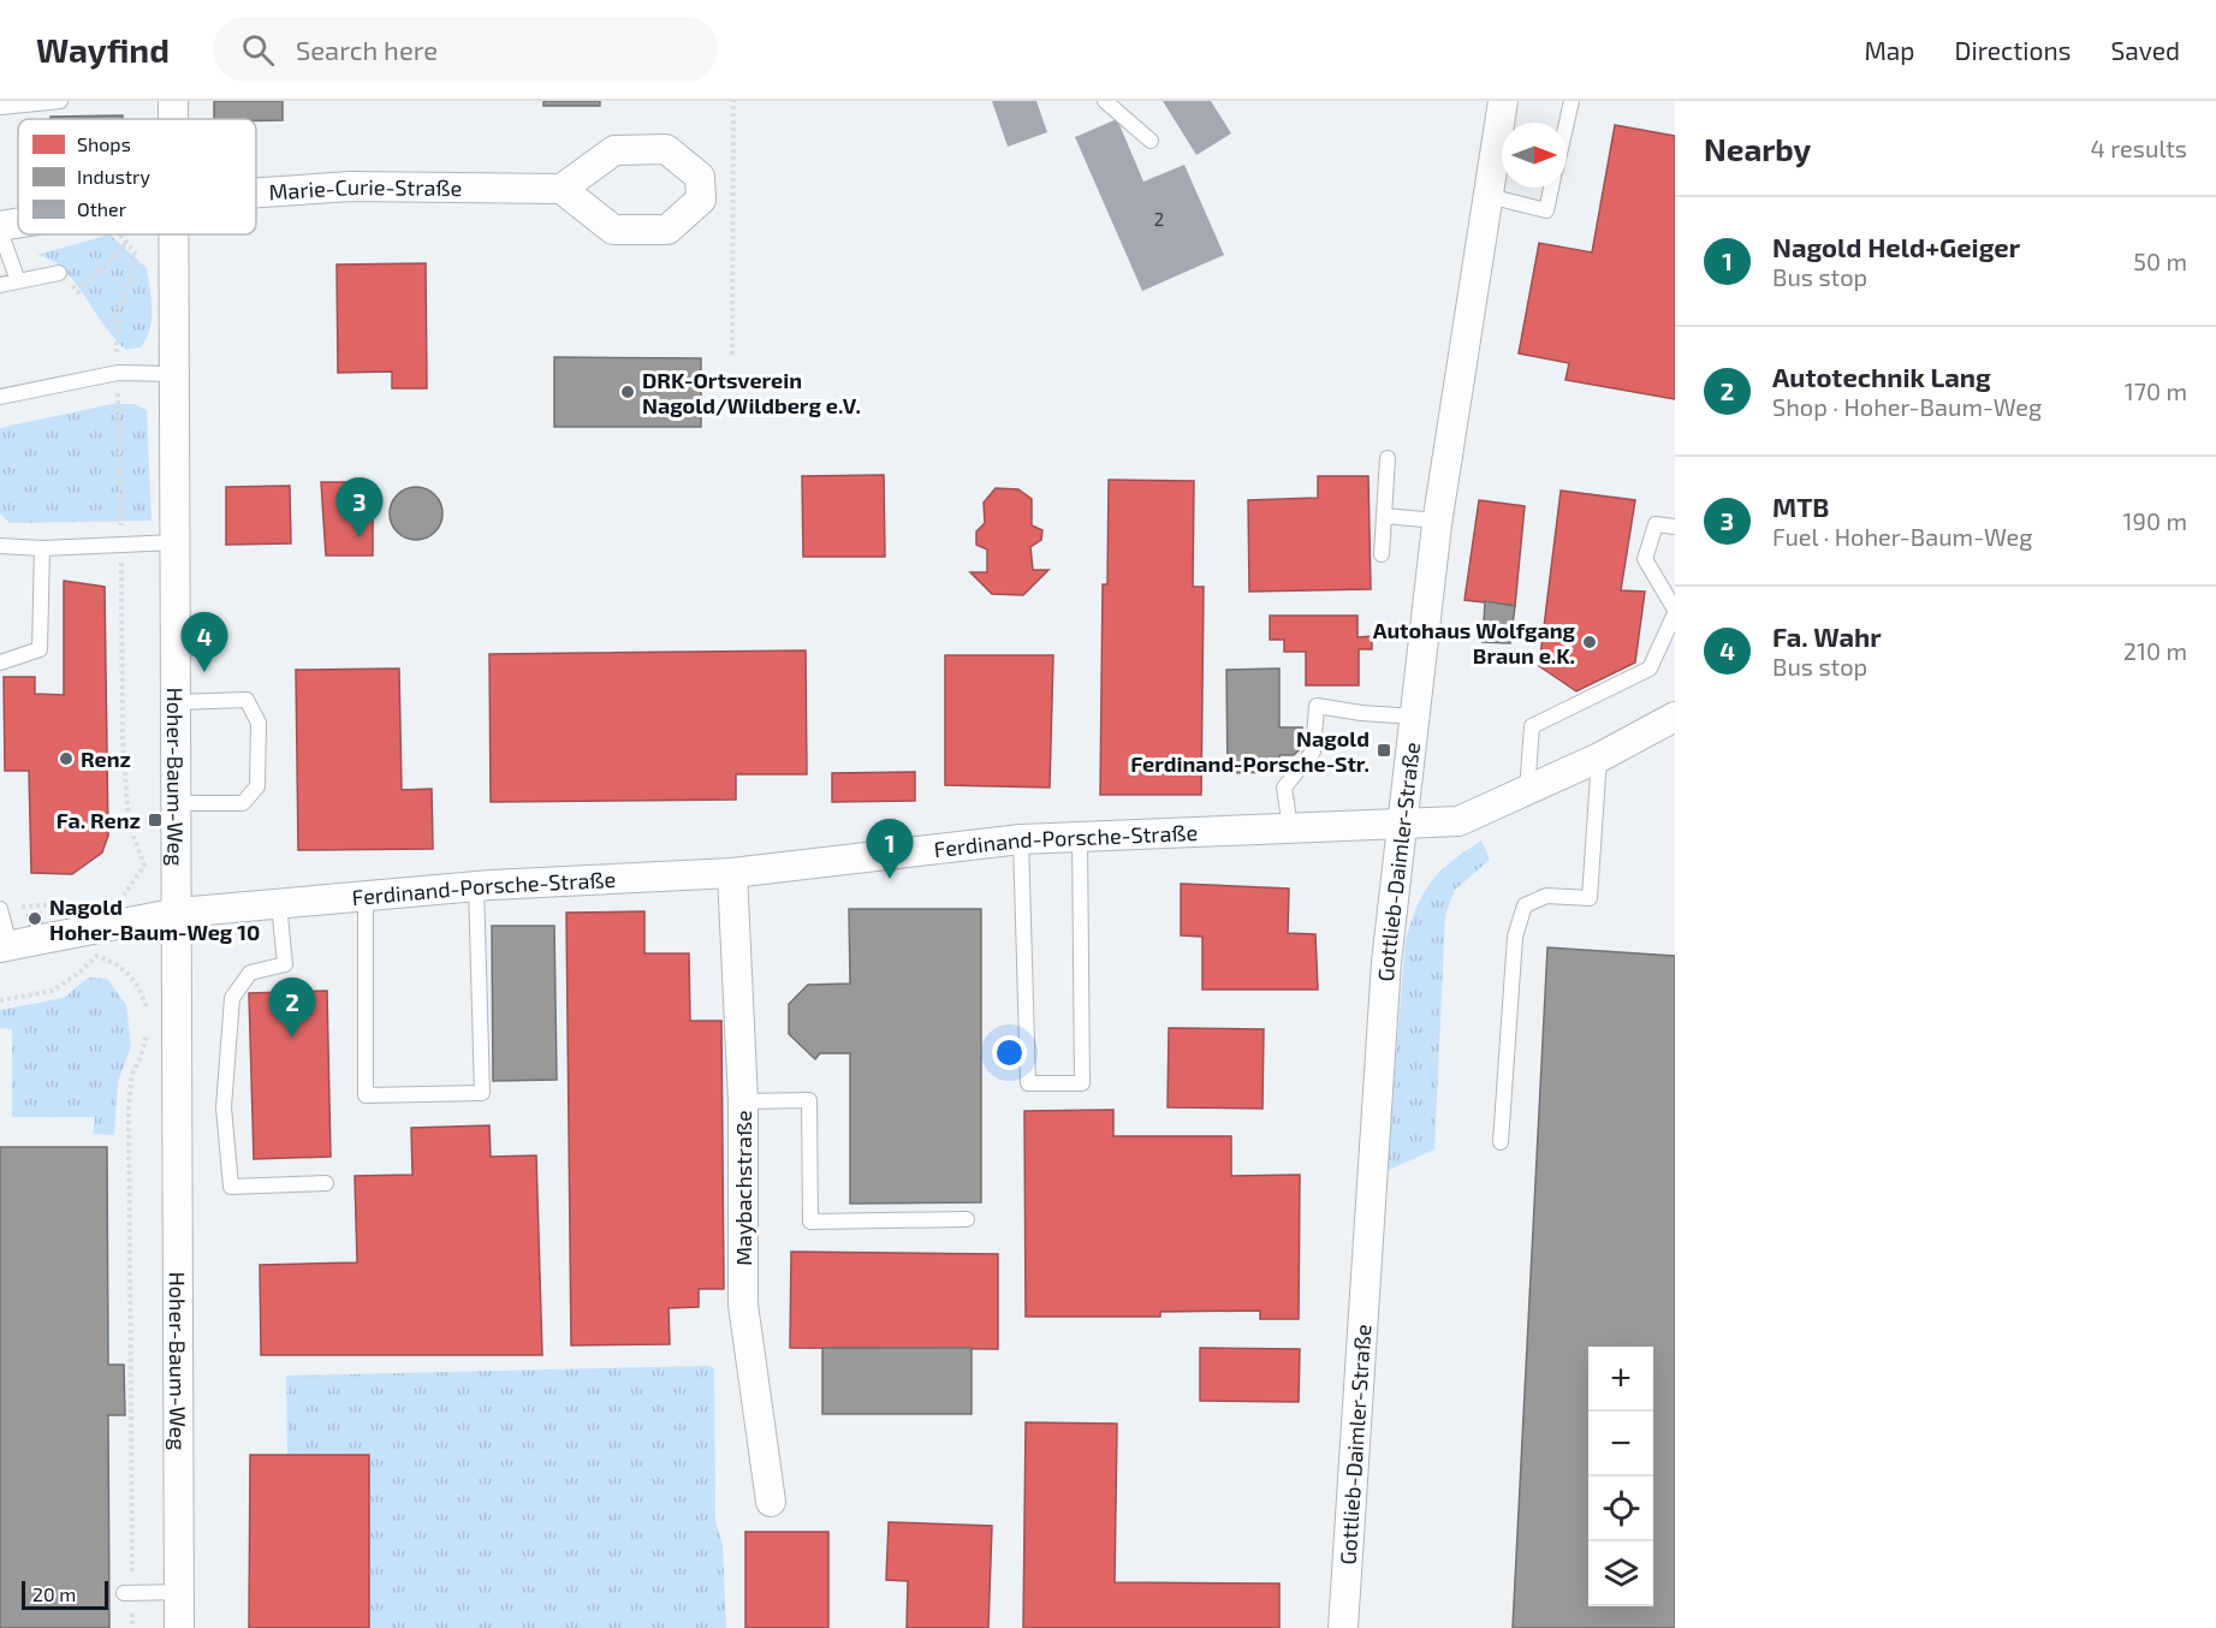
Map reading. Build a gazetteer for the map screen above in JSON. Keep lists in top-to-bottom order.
{
  "streets": {
    "street": [
      "Marie-Curie-Straße",
      "Hoher-Baum-Weg",
      "Ferdinand-Porsche-Straße",
      "Gottlieb-Daimler-Straße",
      "Maybachstraße"
    ]
  },
  "crossings": [
    ["Hoher-Baum-Weg", "Ferdinand-Porsche-Straße"],
    ["Ferdinand-Porsche-Straße", "Gottlieb-Daimler-Straße"],
    ["Ferdinand-Porsche-Straße", "Maybachstraße"]
  ],
  "places": {
    "other": [
      "DRK-Ortsverein Nagold/Wildberg e.V.",
      "Autohaus Wolfgang Braun e.K.",
      "Renz",
      "Nagold Hoher-Baum-Weg 10"
    ],
    "transit": ["Nagold Ferdinand-Porsche-Str.", "Fa. Renz"]
  },
  "house_numbers": ["2"],
  "legend": ["Shops", "Industry", "Other"],
  "scale_bar": "20 m",
  "north": "right",
  "page": {
    "header": "Wayfind",
    "search": "Search here",
    "nav": ["Map", "Directions", "Saved"],
    "heading": ["Nearby", "4 results"],
    "list": [
      {
        "mark": "1",
        "name": "Nagold Held+Geiger",
        "note": "Bus stop",
        "value": "50 m"
      },
      {
        "mark": "2",
        "name": "Autotechnik Lang",
        "note": "Shop · Hoher-Baum-Weg",
        "value": "170 m"
      },
      {
        "mark": "3",
        "name": "MTB",
        "note": "Fuel · Hoher-Baum-Weg",
        "value": "190 m"
      },
      {
        "mark": "4",
        "name": "Fa. Wahr",
        "note": "Bus stop",
        "value": "210 m"
      }
    ],
    "pins": [
      "3",
      "4",
      "1",
      "2"
    ],
    "map_buttons": ["+", "−"],
    "scale": "20 m"
  }
}
